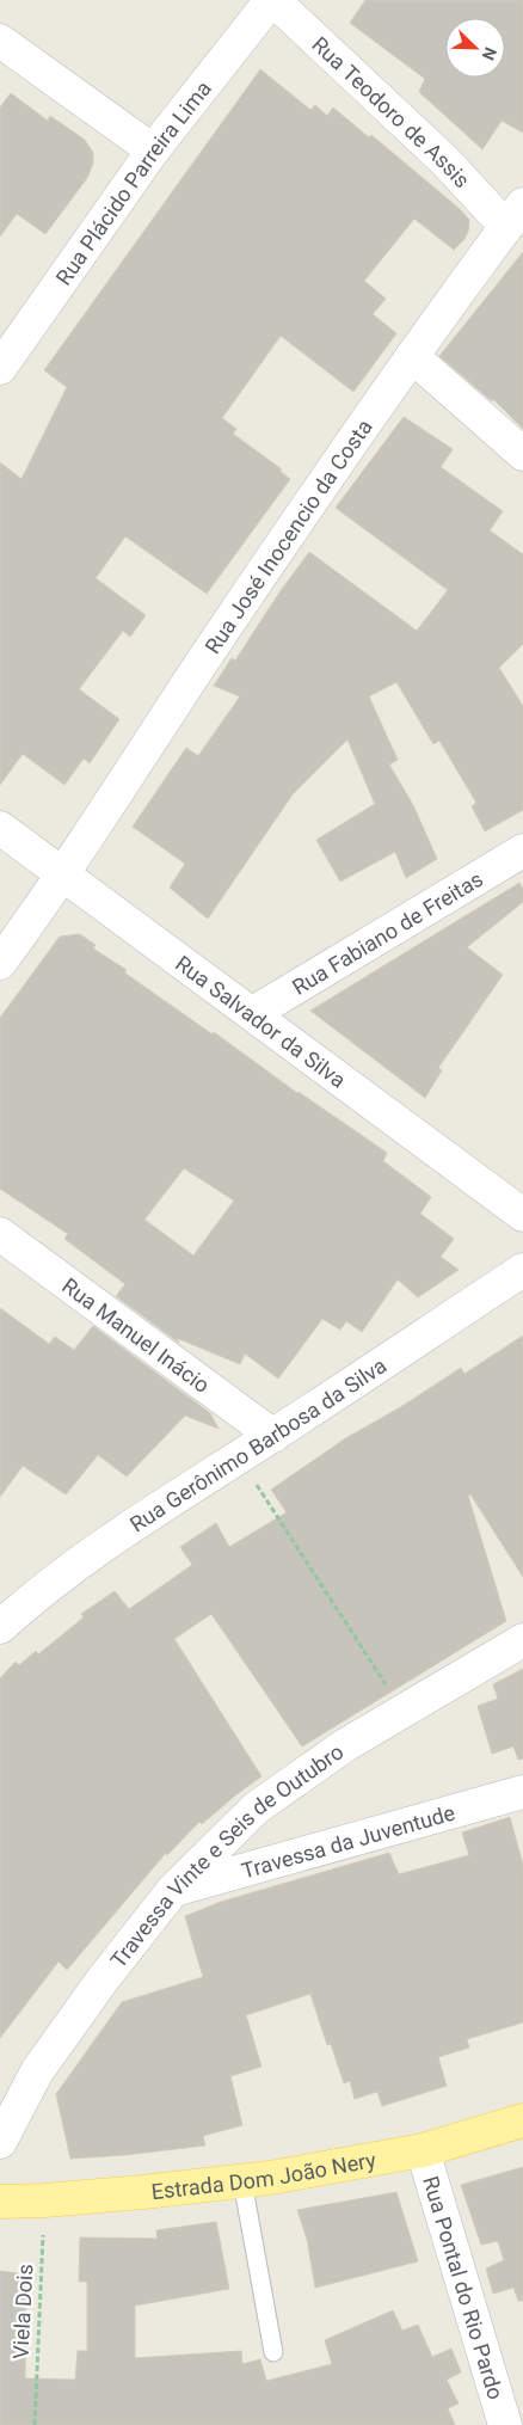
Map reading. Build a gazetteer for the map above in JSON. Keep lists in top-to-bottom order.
{
  "streets": {
    "main road": ["Estrada Dom João Nery"],
    "street": [
      "Rua Teodoro de Assis",
      "Rua Plácido Parreira Lima",
      "Rua José Inocencio da Costa",
      "Rua Fabiano de Freitas",
      "Rua Salvador da Silva",
      "Rua Manuel Inácio",
      "Rua Gerônimo Barbosa da Silva",
      "Travessa da Juventude",
      "Travessa Vinte e Seis de Outubro",
      "Rua Pontal do Rio Pardo"
    ],
    "path": ["Viela Dois"]
  },
  "crossings": [
    ["Rua Teodoro de Assis", "Rua Plácido Parreira Lima"],
    ["Rua Teodoro de Assis", "Rua José Inocencio da Costa"],
    ["Rua José Inocencio da Costa", "Rua Salvador da Silva"],
    ["Rua Fabiano de Freitas", "Rua Salvador da Silva"],
    ["Rua Manuel Inácio", "Rua Gerônimo Barbosa da Silva"],
    ["Travessa da Juventude", "Travessa Vinte e Seis de Outubro"],
    ["Estrada Dom João Nery", "Rua Pontal do Rio Pardo"],
    ["Estrada Dom João Nery", "Viela Dois"]
  ],
  "north": "bottom right"
}
